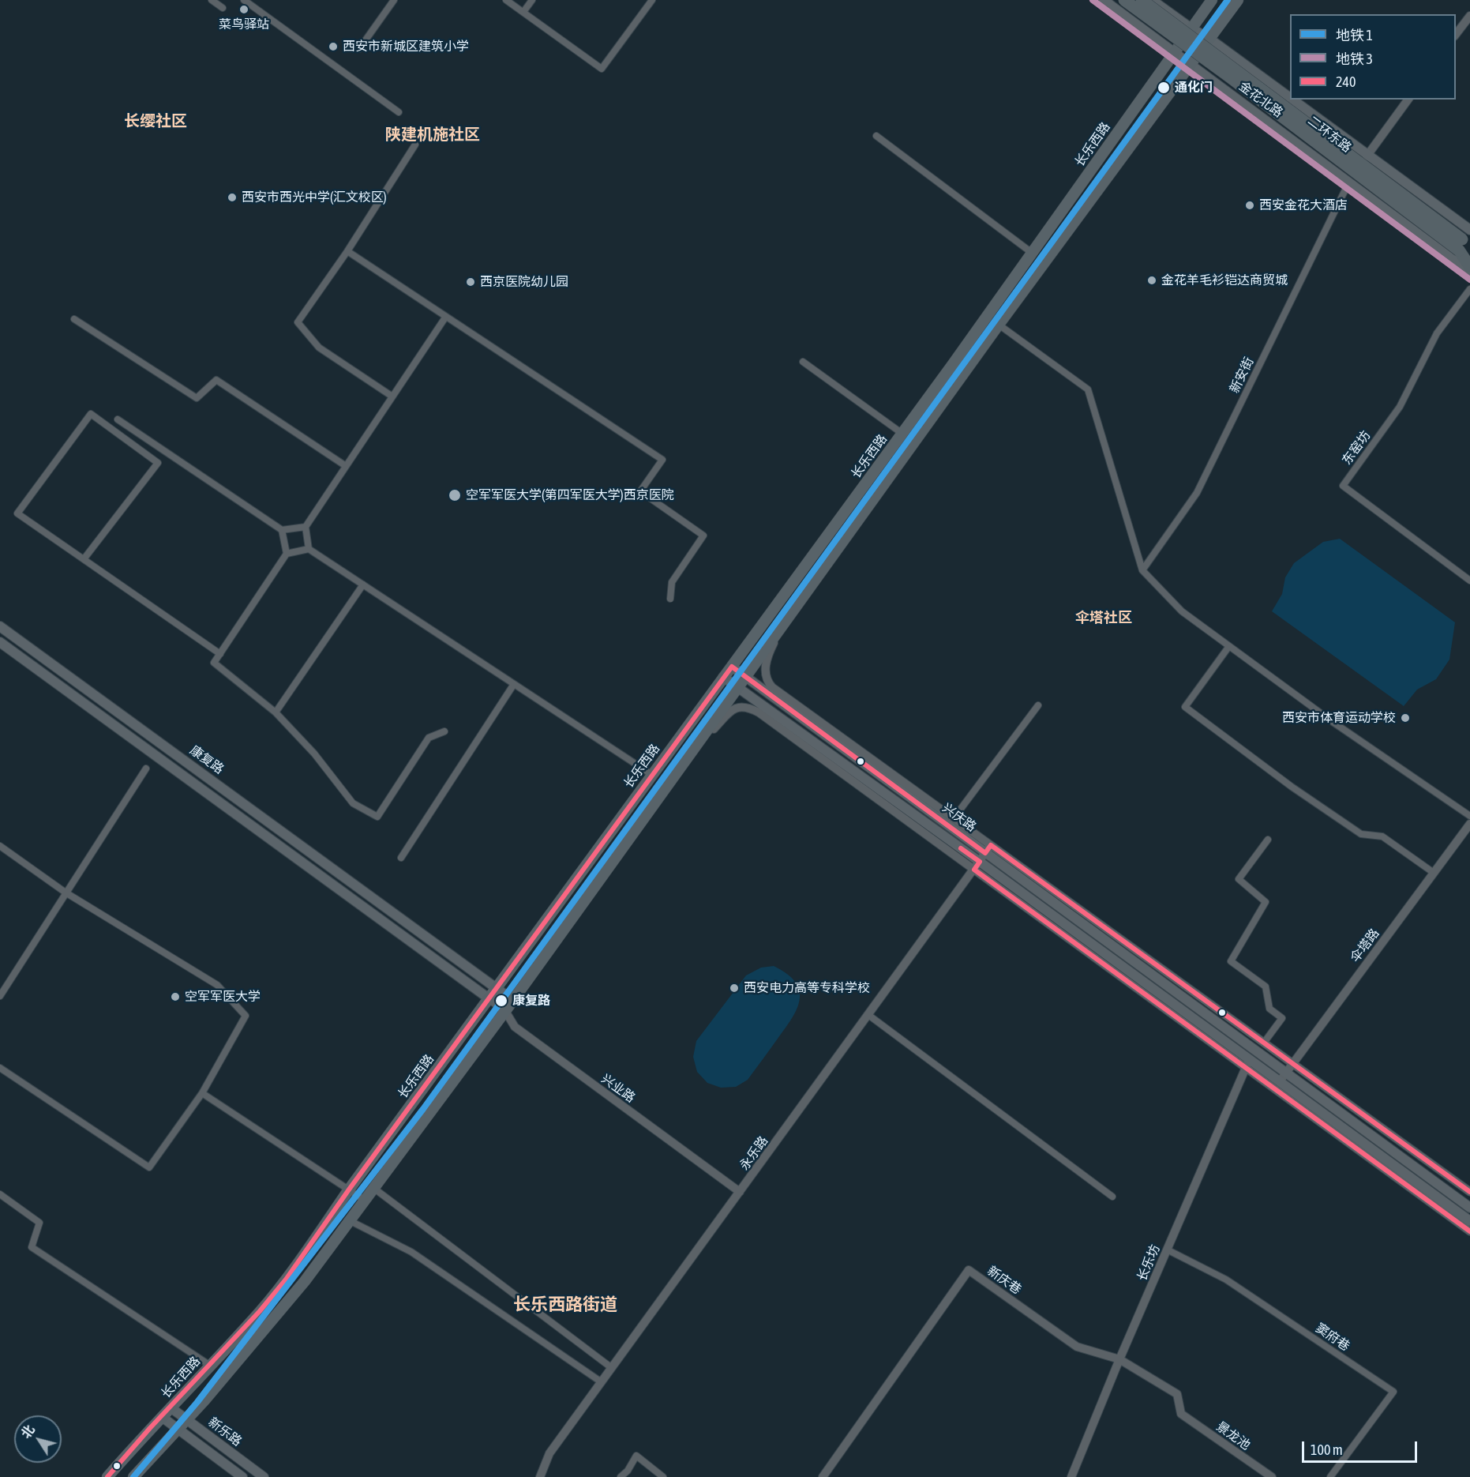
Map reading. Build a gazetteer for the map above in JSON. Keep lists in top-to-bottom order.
{
  "streets": {
    "highway": ["二环东路"],
    "main road": [
      "金花北路",
      "长乐西路",
      "康复路",
      "兴庆路",
      "新乐路"
    ],
    "street": [
      "新安街",
      "东窑坊",
      "伞塔路",
      "兴业路",
      "永乐路",
      "长乐坊",
      "新庆巷",
      "窦府巷",
      "景龙池"
    ]
  },
  "crossings": [
    ["金花北路", "二环东路"],
    ["金花北路", "长乐西路"],
    ["金花北路", "新安街"],
    ["长乐西路", "康复路"],
    ["长乐西路", "兴庆路"],
    ["长乐西路", "兴业路"],
    ["长乐西路", "新乐路"],
    ["兴庆路", "伞塔路"],
    ["兴庆路", "永乐路"],
    ["兴庆路", "长乐坊"],
    ["兴业路", "永乐路"],
    ["长乐坊", "新庆巷"],
    ["长乐坊", "窦府巷"],
    ["新庆巷", "景龙池"]
  ],
  "districts": [
    "长缨社区",
    "陕建机施社区",
    "伞塔社区",
    "长乐西路街道"
  ],
  "places": [
    "菜鸟驿站",
    "西安市新城区建筑小学",
    "通化门",
    "西安市西光中学(汇文校区)",
    "西安金花大酒店",
    "金花羊毛衫铠达商贸城",
    "西京医院幼儿园",
    "空军军医大学(第四军医大学)西京医院",
    "西安市体育运动学校",
    "西安电力高等专科学校",
    "空军军医大学",
    "康复路"
  ],
  "lines": ["metro line 1", "metro line 3", "transit line 240"],
  "legend": ["地铁 1", "地铁 3", "240"],
  "scale_bar": "100 m",
  "north": "top left"
}
